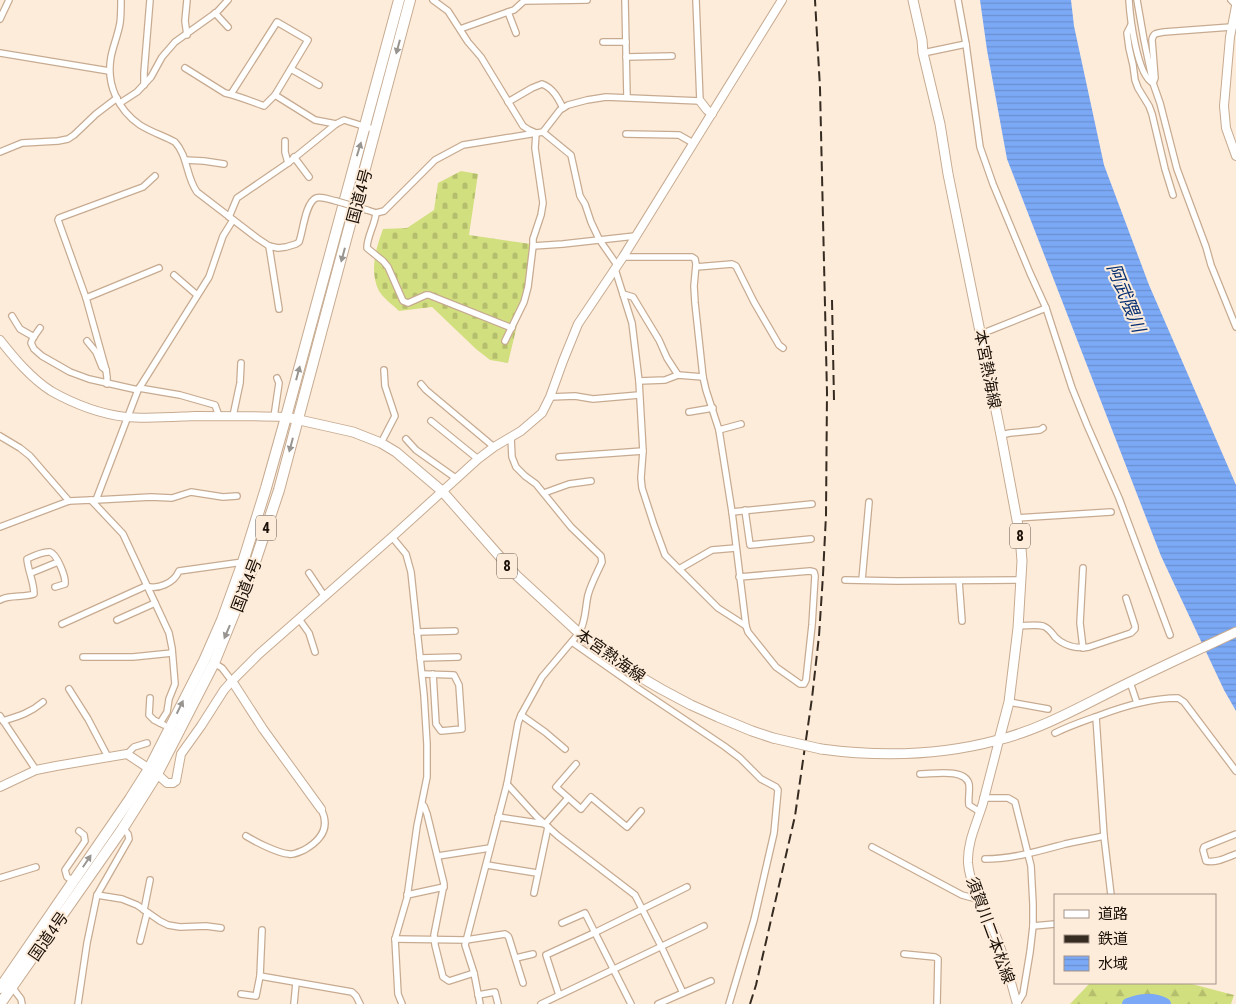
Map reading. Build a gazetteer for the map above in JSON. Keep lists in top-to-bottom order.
{
  "streets": {
    "highway": ["国道4号", "4"],
    "main road": ["本宮熱海線", "8"],
    "street": ["須賀川二本松線"]
  },
  "crossings": [
    ["国道4号", "本宮熱海線"],
    ["本宮熱海線", "須賀川二本松線"]
  ],
  "water": ["阿武隈川"],
  "legend": ["道路", "鉄道", "水域"]
}
